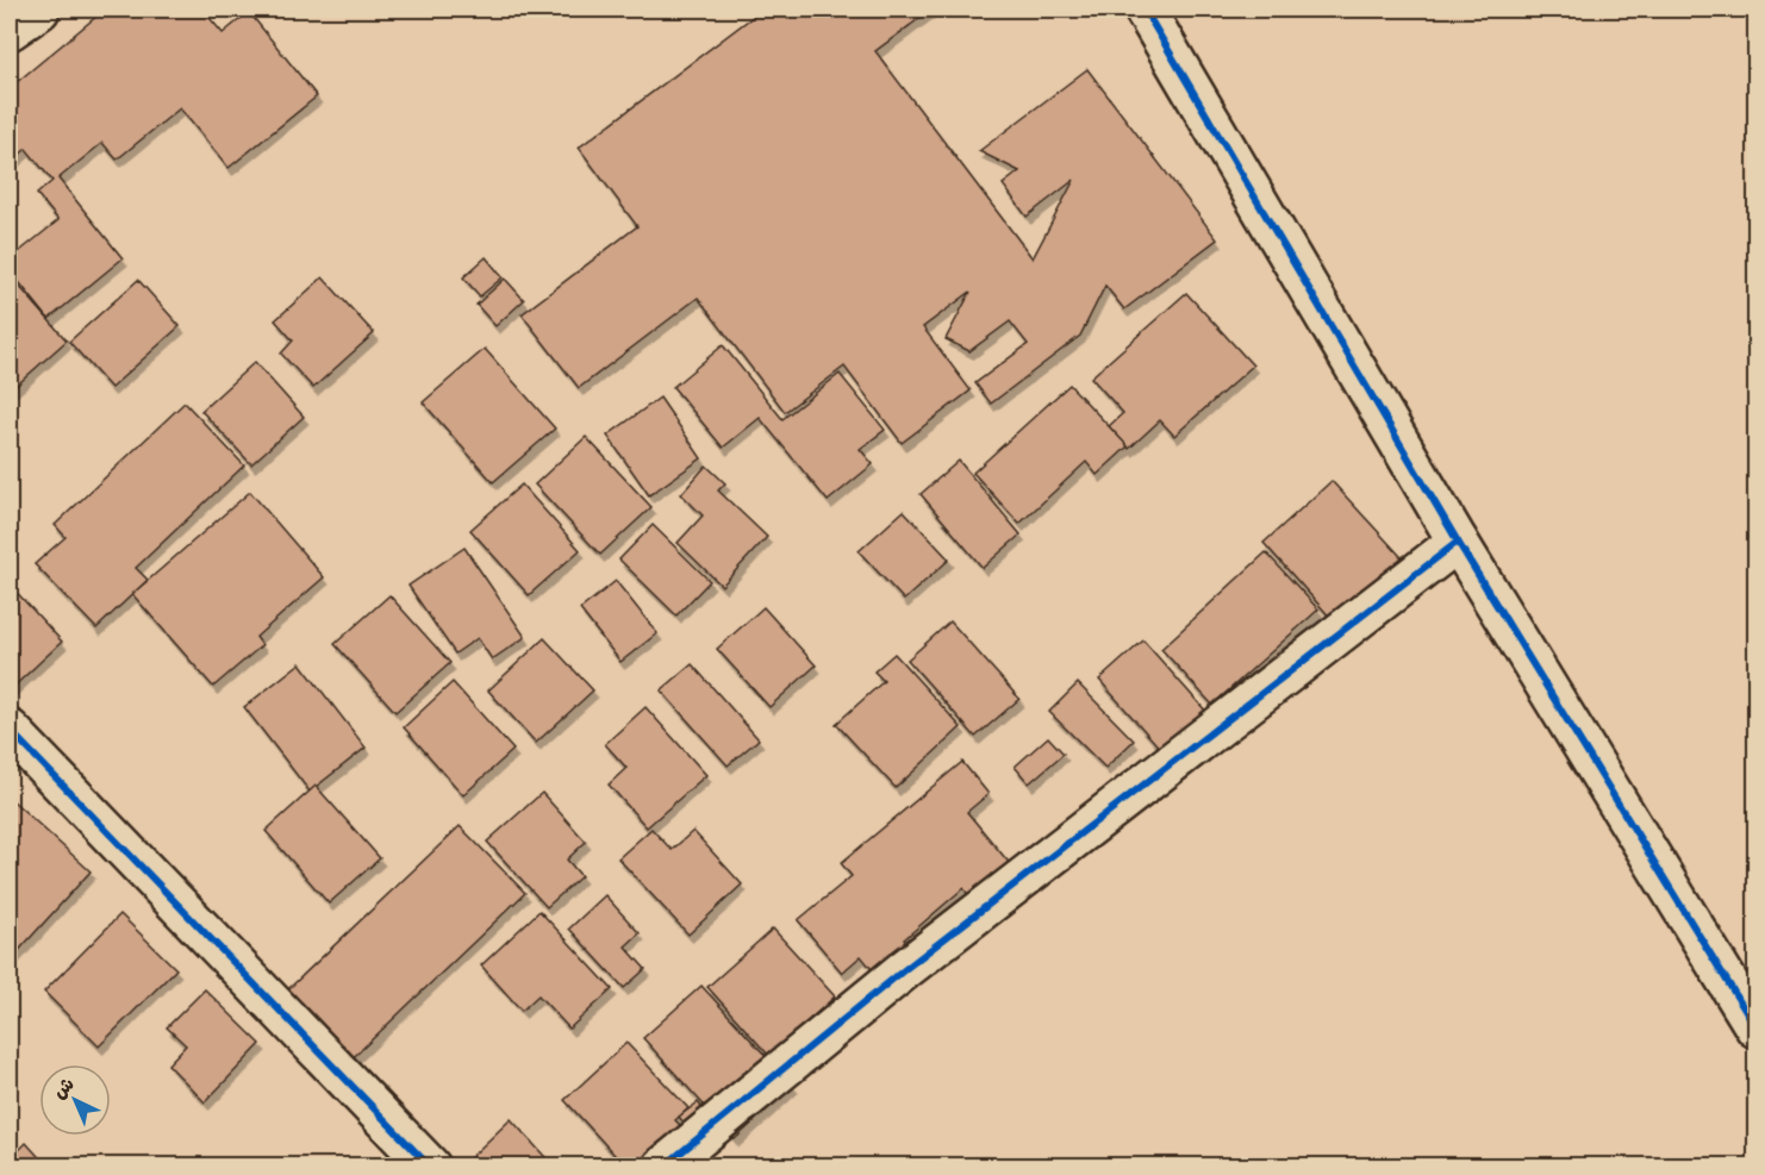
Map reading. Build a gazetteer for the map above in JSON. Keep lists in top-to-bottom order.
{
  "north": "top left"
}
